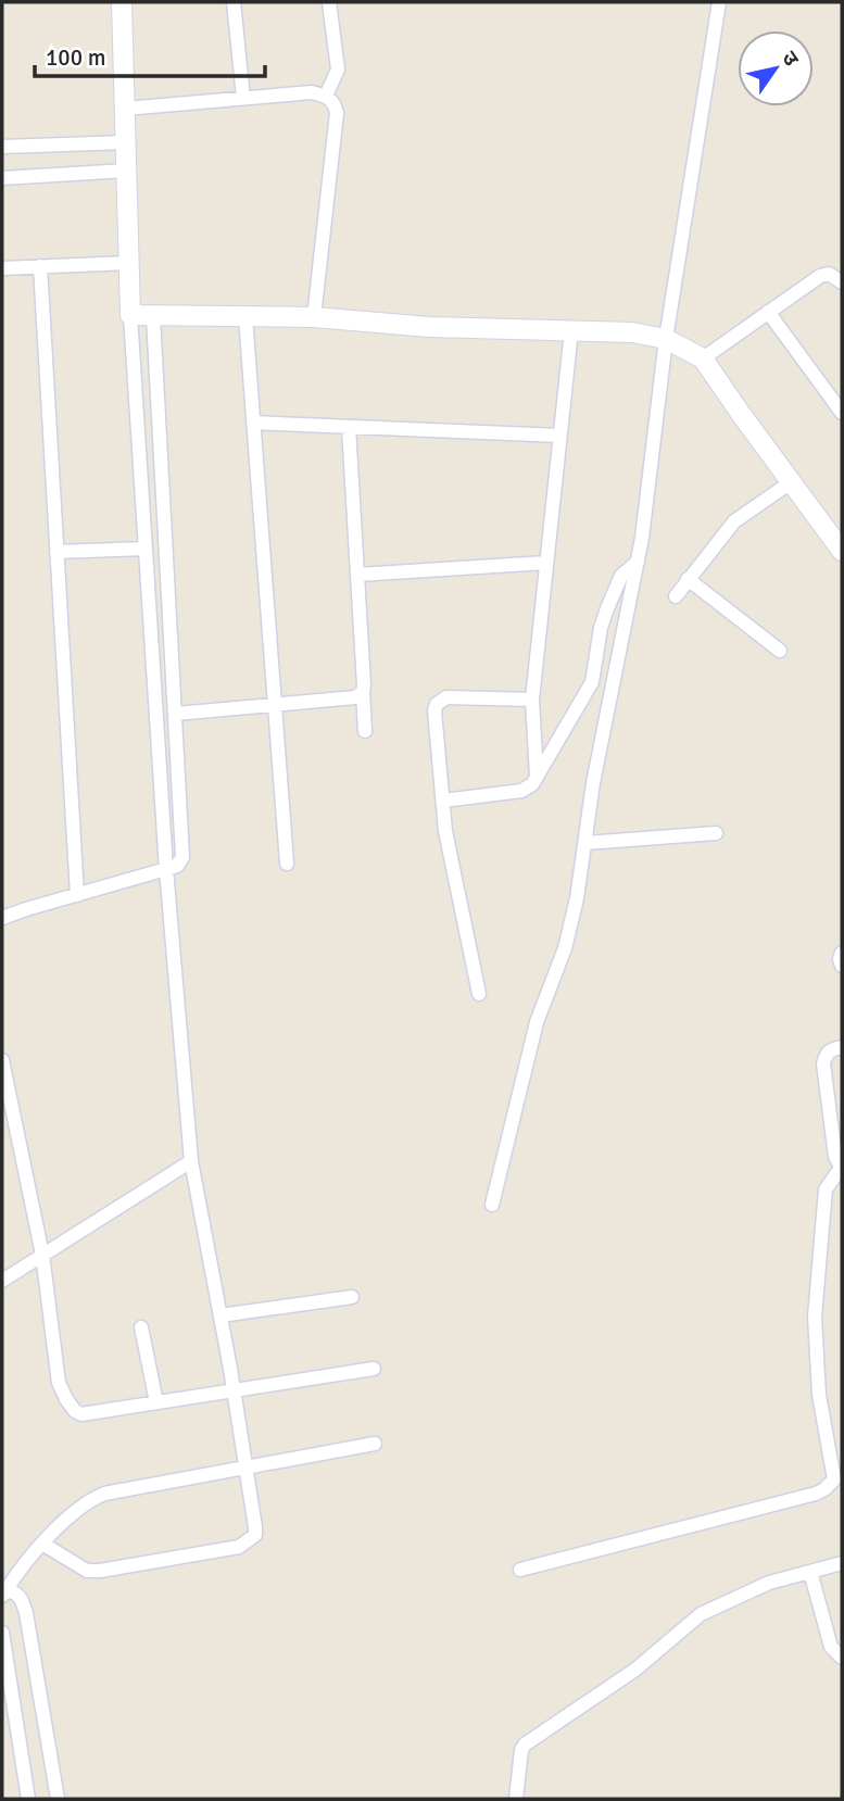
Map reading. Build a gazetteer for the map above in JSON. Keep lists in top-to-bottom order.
{
  "scale_bar": "100 m",
  "north": "top right"
}
